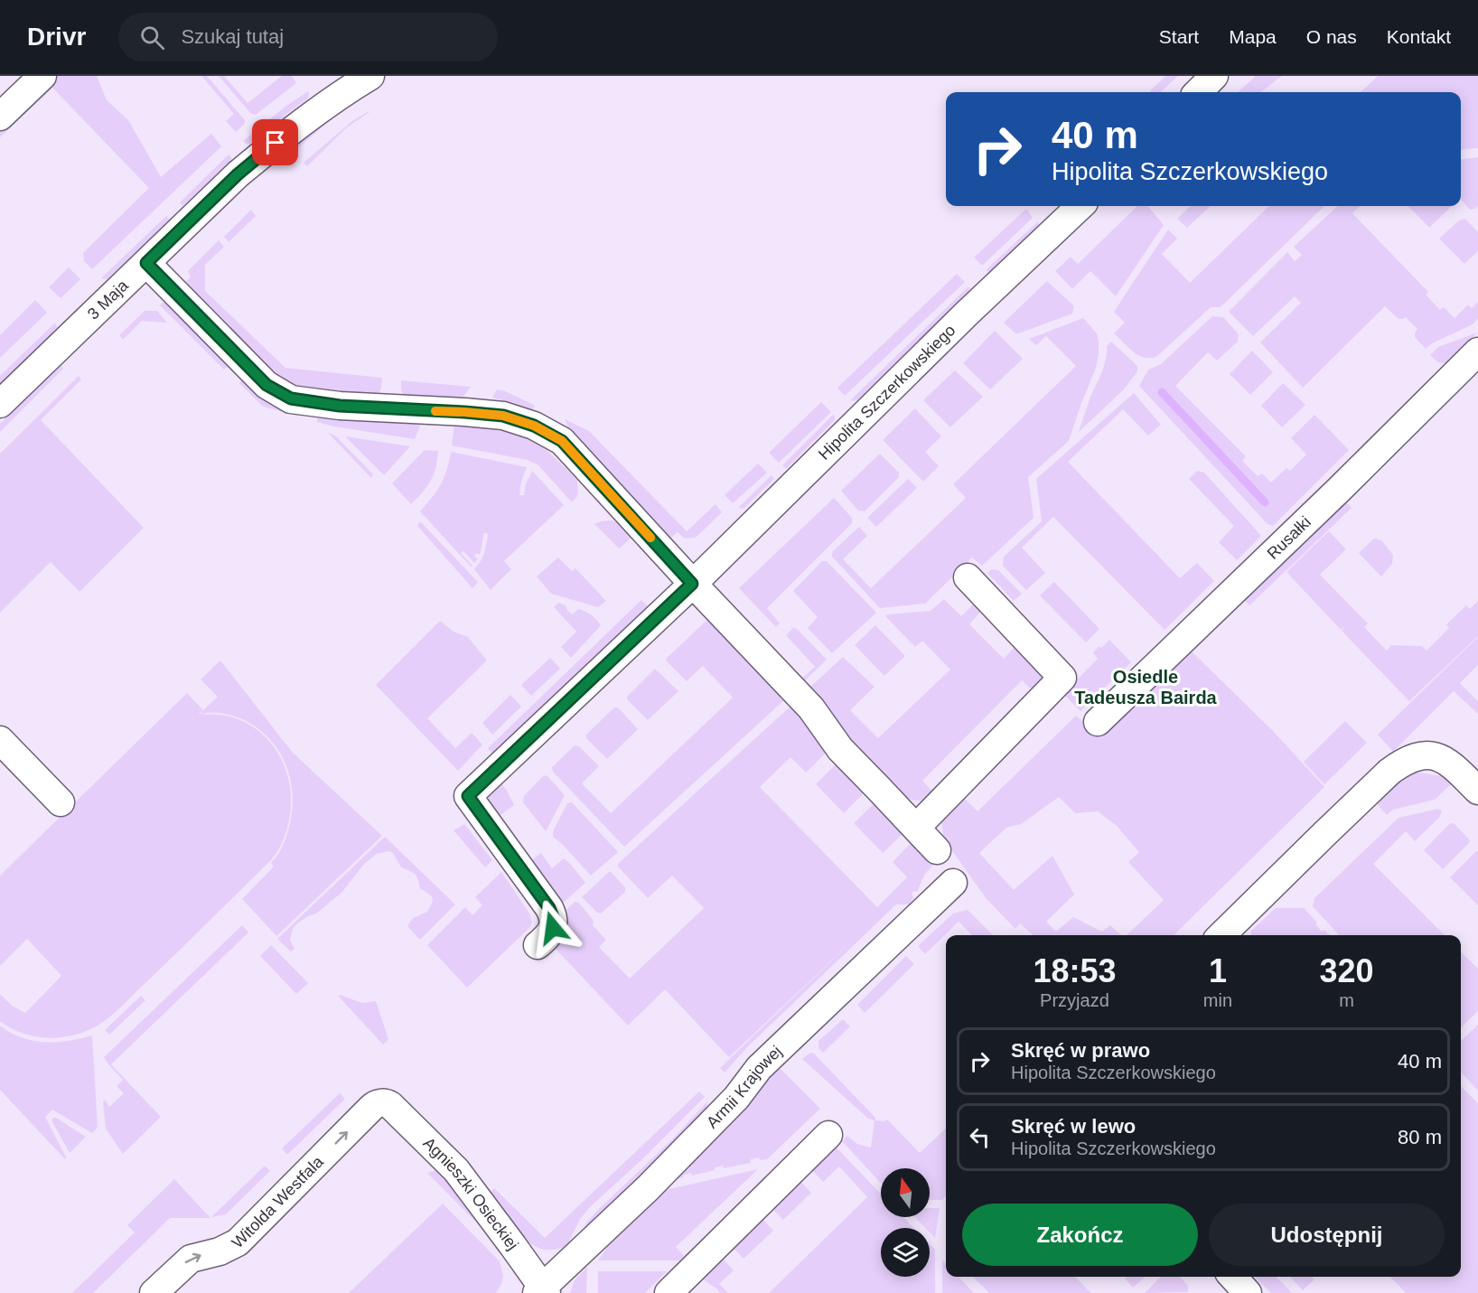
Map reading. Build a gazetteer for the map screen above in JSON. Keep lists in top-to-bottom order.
{
  "streets": {
    "street": [
      "3 Maja",
      "Hipolita Szczerkowskiego",
      "Rusałki",
      "Armii Krajowej",
      "Agnieszki Osieckiej",
      "Witolda Westfala"
    ]
  },
  "crossings": [
    ["Armii Krajowej", "Agnieszki Osieckiej"],
    ["Agnieszki Osieckiej", "Witolda Westfala"]
  ],
  "one_way": ["Witolda Westfala"],
  "districts": ["Osiedle Tadeusza Bairda"],
  "north": "top",
  "page": {
    "header": "Drivr",
    "search": "Szukaj tutaj",
    "nav": [
      "Start",
      "Mapa",
      "O nas",
      "Kontakt"
    ],
    "turn": ["40 m", "Hipolita Szczerkowskiego"],
    "eta": [
      "18:53",
      "Przyjazd",
      "1",
      "min",
      "320",
      "m"
    ],
    "list": [
      {
        "name": "Skręć w prawo",
        "note": "Hipolita Szczerkowskiego",
        "value": "40 m"
      },
      {
        "name": "Skręć w lewo",
        "note": "Hipolita Szczerkowskiego",
        "value": "80 m"
      }
    ],
    "buttons": ["Zakończ", "Udostępnij"]
  }
}
